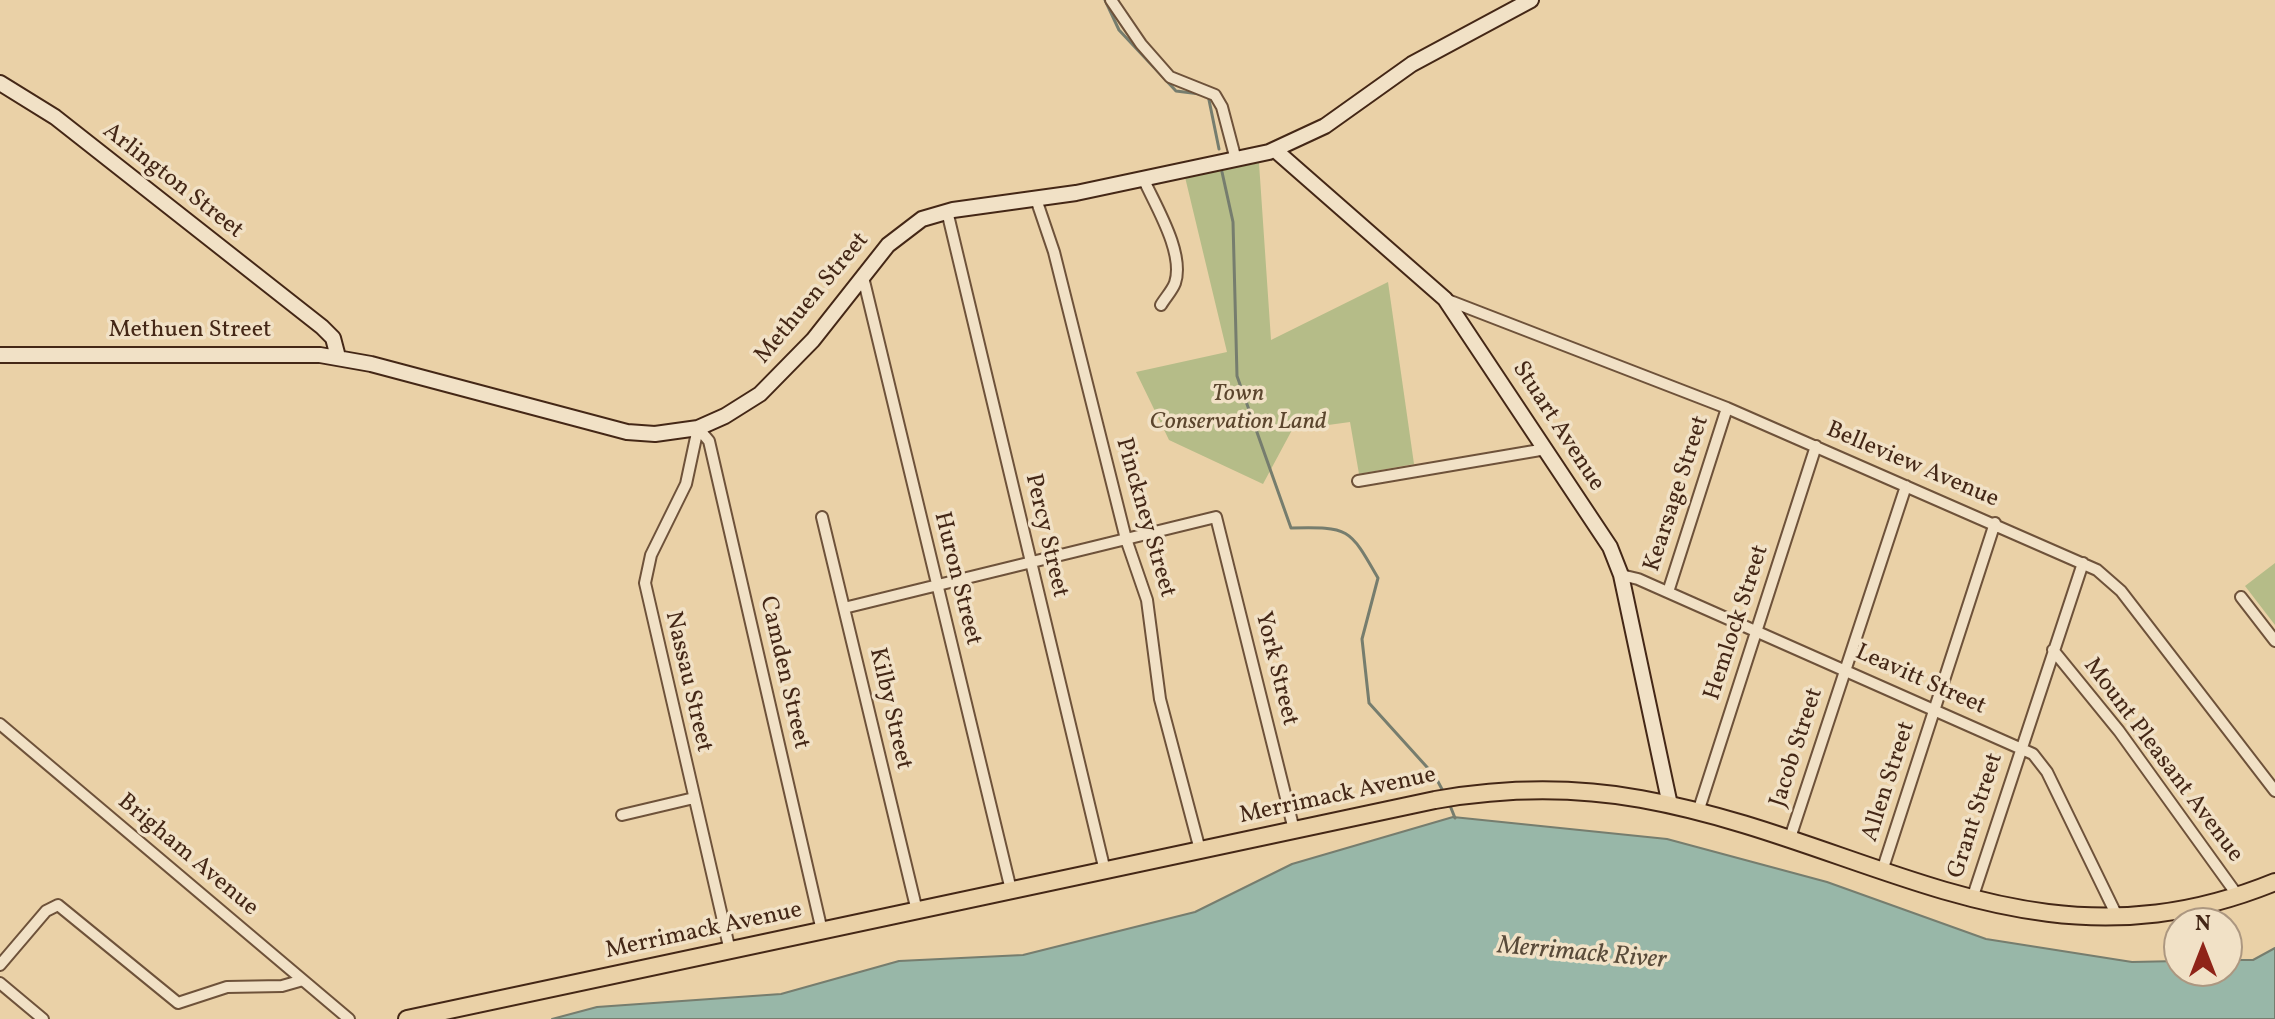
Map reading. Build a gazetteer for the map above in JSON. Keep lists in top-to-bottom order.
{
  "streets": {
    "main road": ["Merrimack Avenue"],
    "street": [
      "Arlington Street",
      "Methuen Street",
      "Stuart Avenue",
      "Belleview Avenue",
      "Kearsage Street",
      "Pinckney Street",
      "Percy Street",
      "Huron Street",
      "Hemlock Street",
      "York Street",
      "Camden Street",
      "Leavitt Street",
      "Nassau Street",
      "Kilby Street",
      "Jacob Street",
      "Mount Pleasant Avenue",
      "Allen Street",
      "Grant Street",
      "Brigham Avenue"
    ]
  },
  "crossings": [
    ["Arlington Street", "Methuen Street"],
    ["Methuen Street", "Stuart Avenue"],
    ["Methuen Street", "Pinckney Street"],
    ["Methuen Street", "Percy Street"],
    ["Methuen Street", "Huron Street"],
    ["Methuen Street", "Camden Street"],
    ["Methuen Street", "Nassau Street"],
    ["Stuart Avenue", "Belleview Avenue"],
    ["Stuart Avenue", "Leavitt Street"],
    ["Stuart Avenue", "Merrimack Avenue"],
    ["Belleview Avenue", "Kearsage Street"],
    ["Belleview Avenue", "Hemlock Street"],
    ["Belleview Avenue", "Jacob Street"],
    ["Belleview Avenue", "Allen Street"],
    ["Belleview Avenue", "Grant Street"],
    ["Kearsage Street", "Leavitt Street"],
    ["Pinckney Street", "York Street"],
    ["Pinckney Street", "Merrimack Avenue"],
    ["Percy Street", "Merrimack Avenue"],
    ["Huron Street", "Merrimack Avenue"],
    ["Hemlock Street", "Leavitt Street"],
    ["Hemlock Street", "Merrimack Avenue"],
    ["York Street", "Merrimack Avenue"],
    ["Camden Street", "Nassau Street"],
    ["Camden Street", "Merrimack Avenue"],
    ["Leavitt Street", "Jacob Street"],
    ["Leavitt Street", "Allen Street"],
    ["Leavitt Street", "Merrimack Avenue"],
    ["Leavitt Street", "Grant Street"],
    ["Nassau Street", "Merrimack Avenue"],
    ["Kilby Street", "Merrimack Avenue"],
    ["Jacob Street", "Merrimack Avenue"],
    ["Mount Pleasant Avenue", "Merrimack Avenue"],
    ["Mount Pleasant Avenue", "Grant Street"],
    ["Allen Street", "Merrimack Avenue"],
    ["Merrimack Avenue", "Grant Street"]
  ],
  "water": ["Merrimack River"],
  "parks": ["Town Conservation Land"],
  "north": "top"
}
